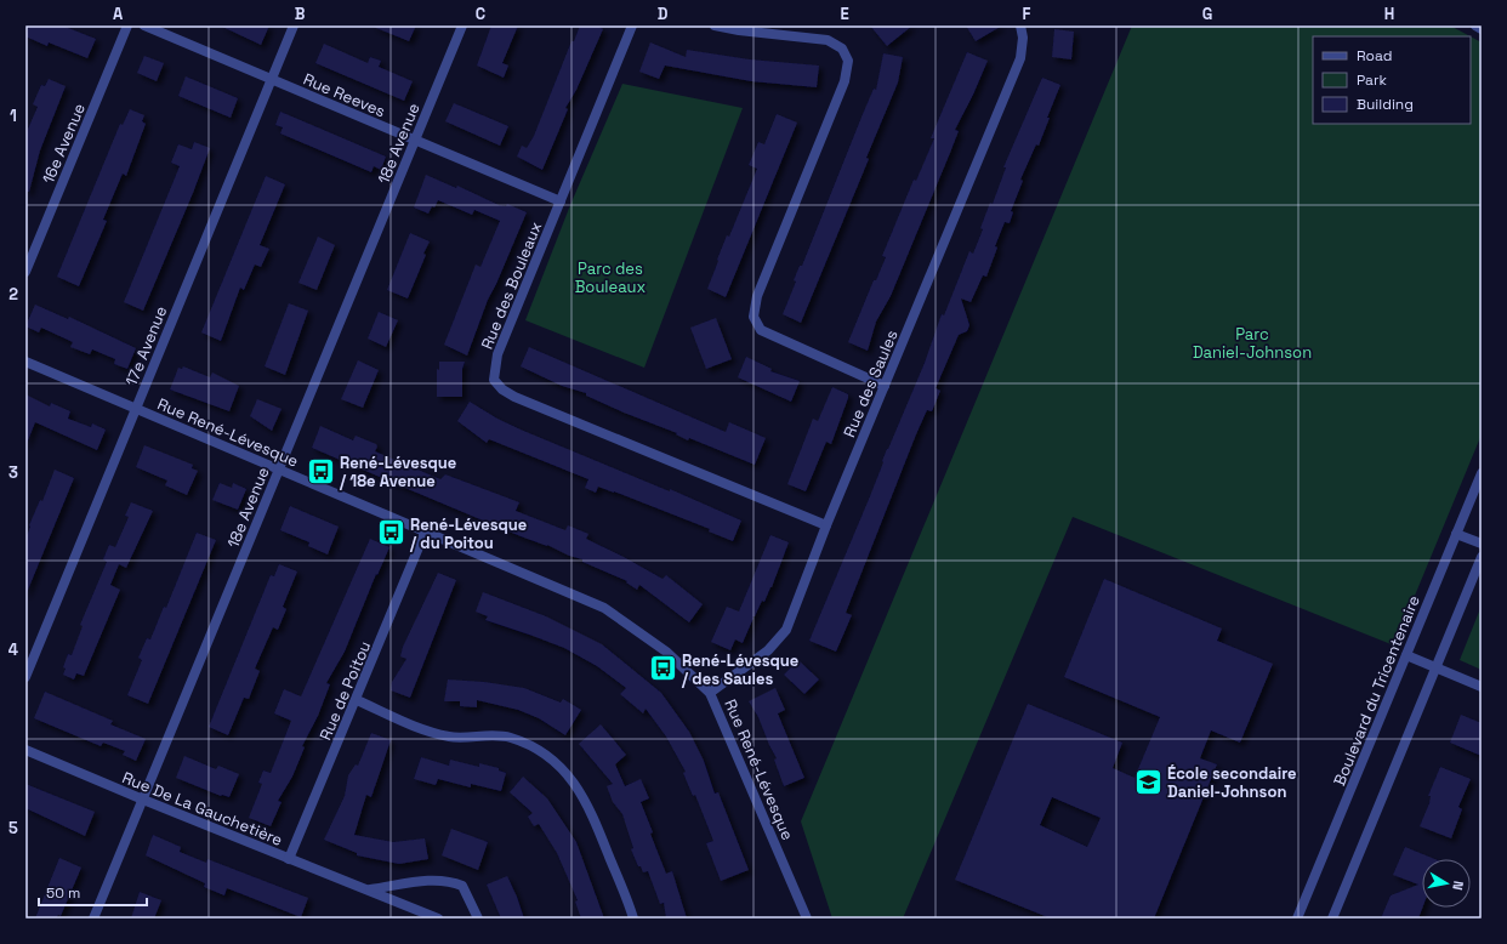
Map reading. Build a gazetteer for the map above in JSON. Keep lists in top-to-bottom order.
{
  "streets": {
    "street": [
      "Rue Reeves",
      "16e Avenue",
      "18e Avenue",
      "Rue des Bouleaux",
      "17e Avenue",
      "Rue des Saules",
      "Rue René-Lévesque",
      "Rue de Poitou",
      "Boulevard du Tricentenaire",
      "Rue De La Gauchetière"
    ]
  },
  "crossings": [
    ["Rue Reeves", "18e Avenue"],
    ["Rue Reeves", "Rue des Bouleaux"],
    ["Rue Reeves", "17e Avenue"],
    ["18e Avenue", "Rue René-Lévesque"],
    ["18e Avenue", "Rue De La Gauchetière"],
    ["Rue des Bouleaux", "Rue des Saules"],
    ["17e Avenue", "Rue René-Lévesque"],
    ["Rue des Saules", "Rue René-Lévesque"],
    ["Rue René-Lévesque", "Rue de Poitou"],
    ["Rue de Poitou", "Rue De La Gauchetière"]
  ],
  "parks": ["Parc des Bouleaux", "Parc Daniel-Johnson"],
  "places": {
    "bus stop": ["René-Lévesque / 18e Avenue", "René-Lévesque / du Poitou", "René-Lévesque / des Saules"],
    "school or university": ["École secondaire Daniel-Johnson"]
  },
  "legend": ["Road", "Park", "Building"],
  "scale_bar": "50 m",
  "north": "right",
  "grid": {
    "columns": [
      "A",
      "B",
      "C",
      "D",
      "E",
      "F",
      "G",
      "H"
    ],
    "rows": [
      "1",
      "2",
      "3",
      "4",
      "5"
    ]
  }
}
